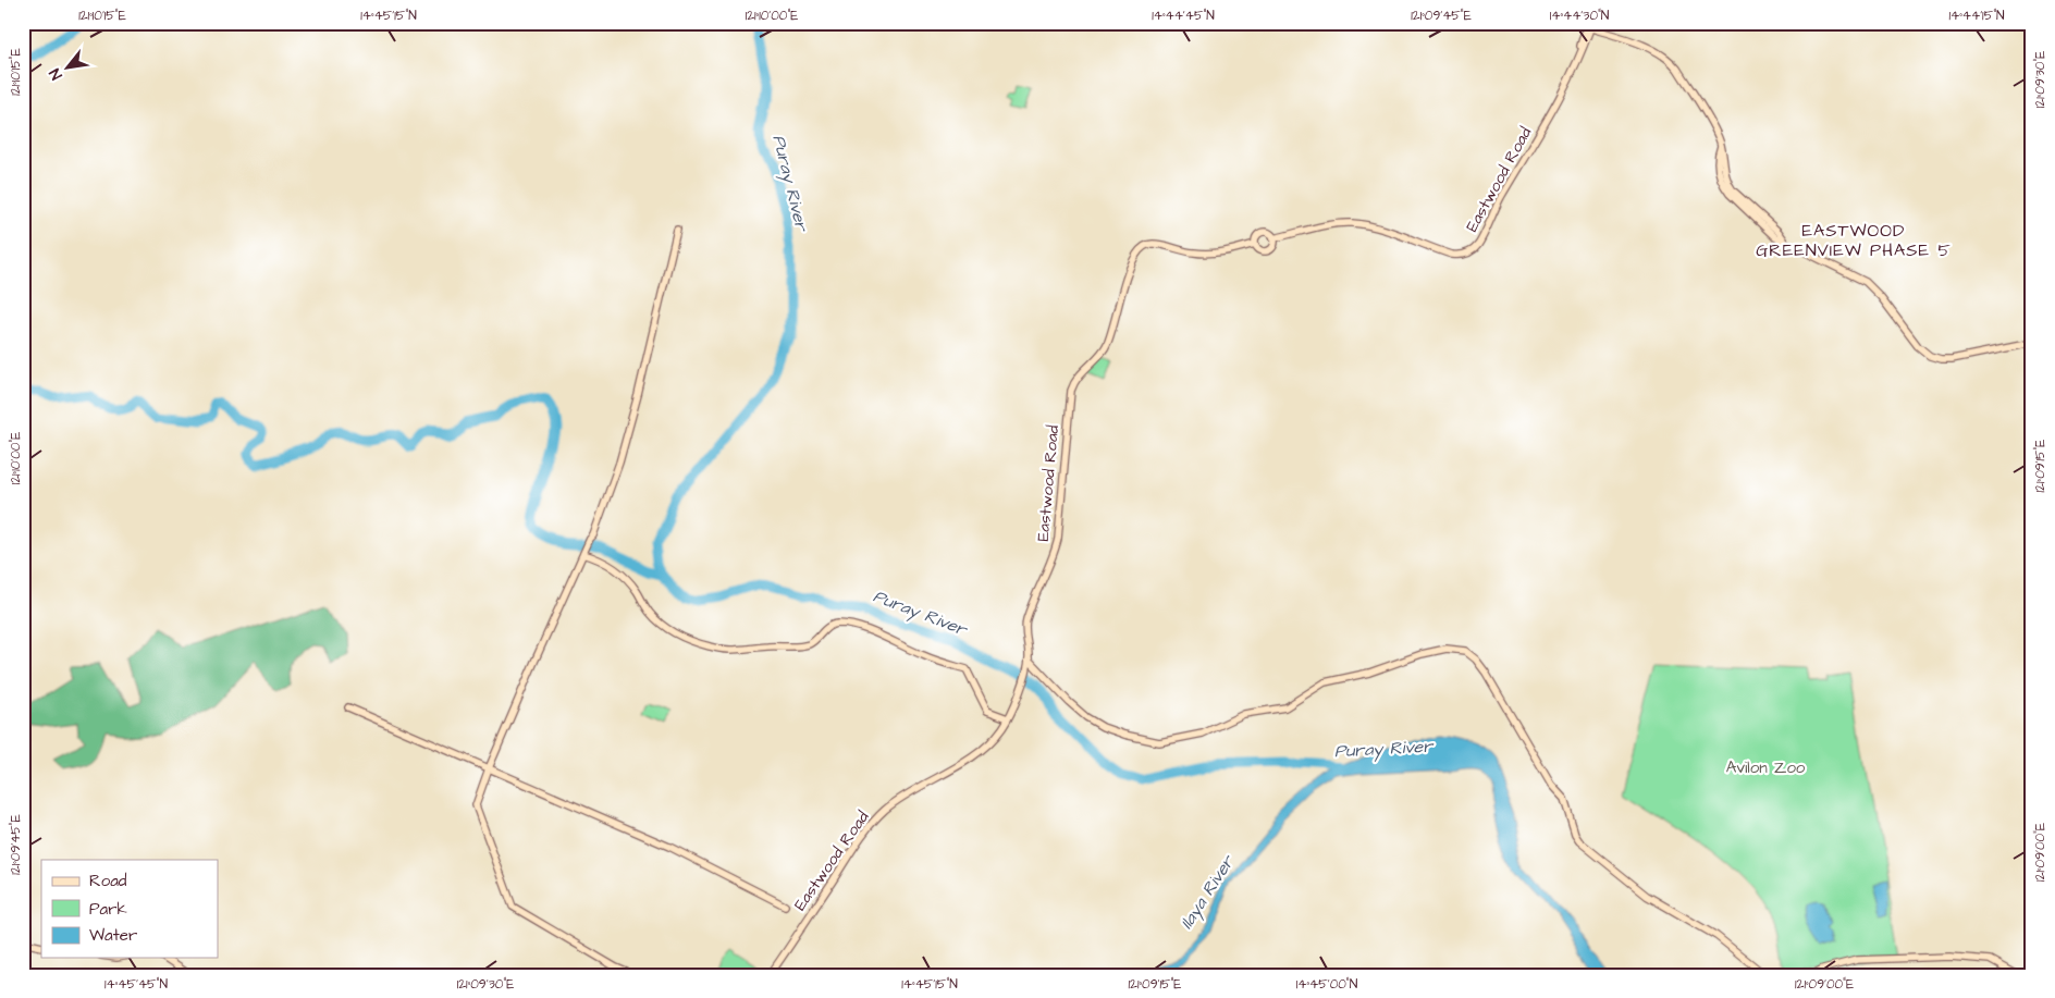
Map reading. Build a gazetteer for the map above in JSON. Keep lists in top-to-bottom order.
{
  "streets": {
    "street": ["Eastwood Road"]
  },
  "districts": ["EASTWOOD GREENVIEW PHASE 5"],
  "water": ["Puray River", "Ilaya River"],
  "parks": ["Avilon Zoo"],
  "legend": ["Road", "Park", "Water"],
  "north": "bottom left",
  "coordinates": [
    "121°10'15\"E",
    "14°45'15\"N",
    "121°10'00\"E",
    "14°44'45\"N",
    "121°09'45\"E",
    "14°44'30\"N",
    "14°44'15\"N",
    "121°09'30\"E",
    "121°09'15\"E",
    "121°09'00\"E",
    "14°45'45\"N",
    "14°45'00\"N"
  ]
}
